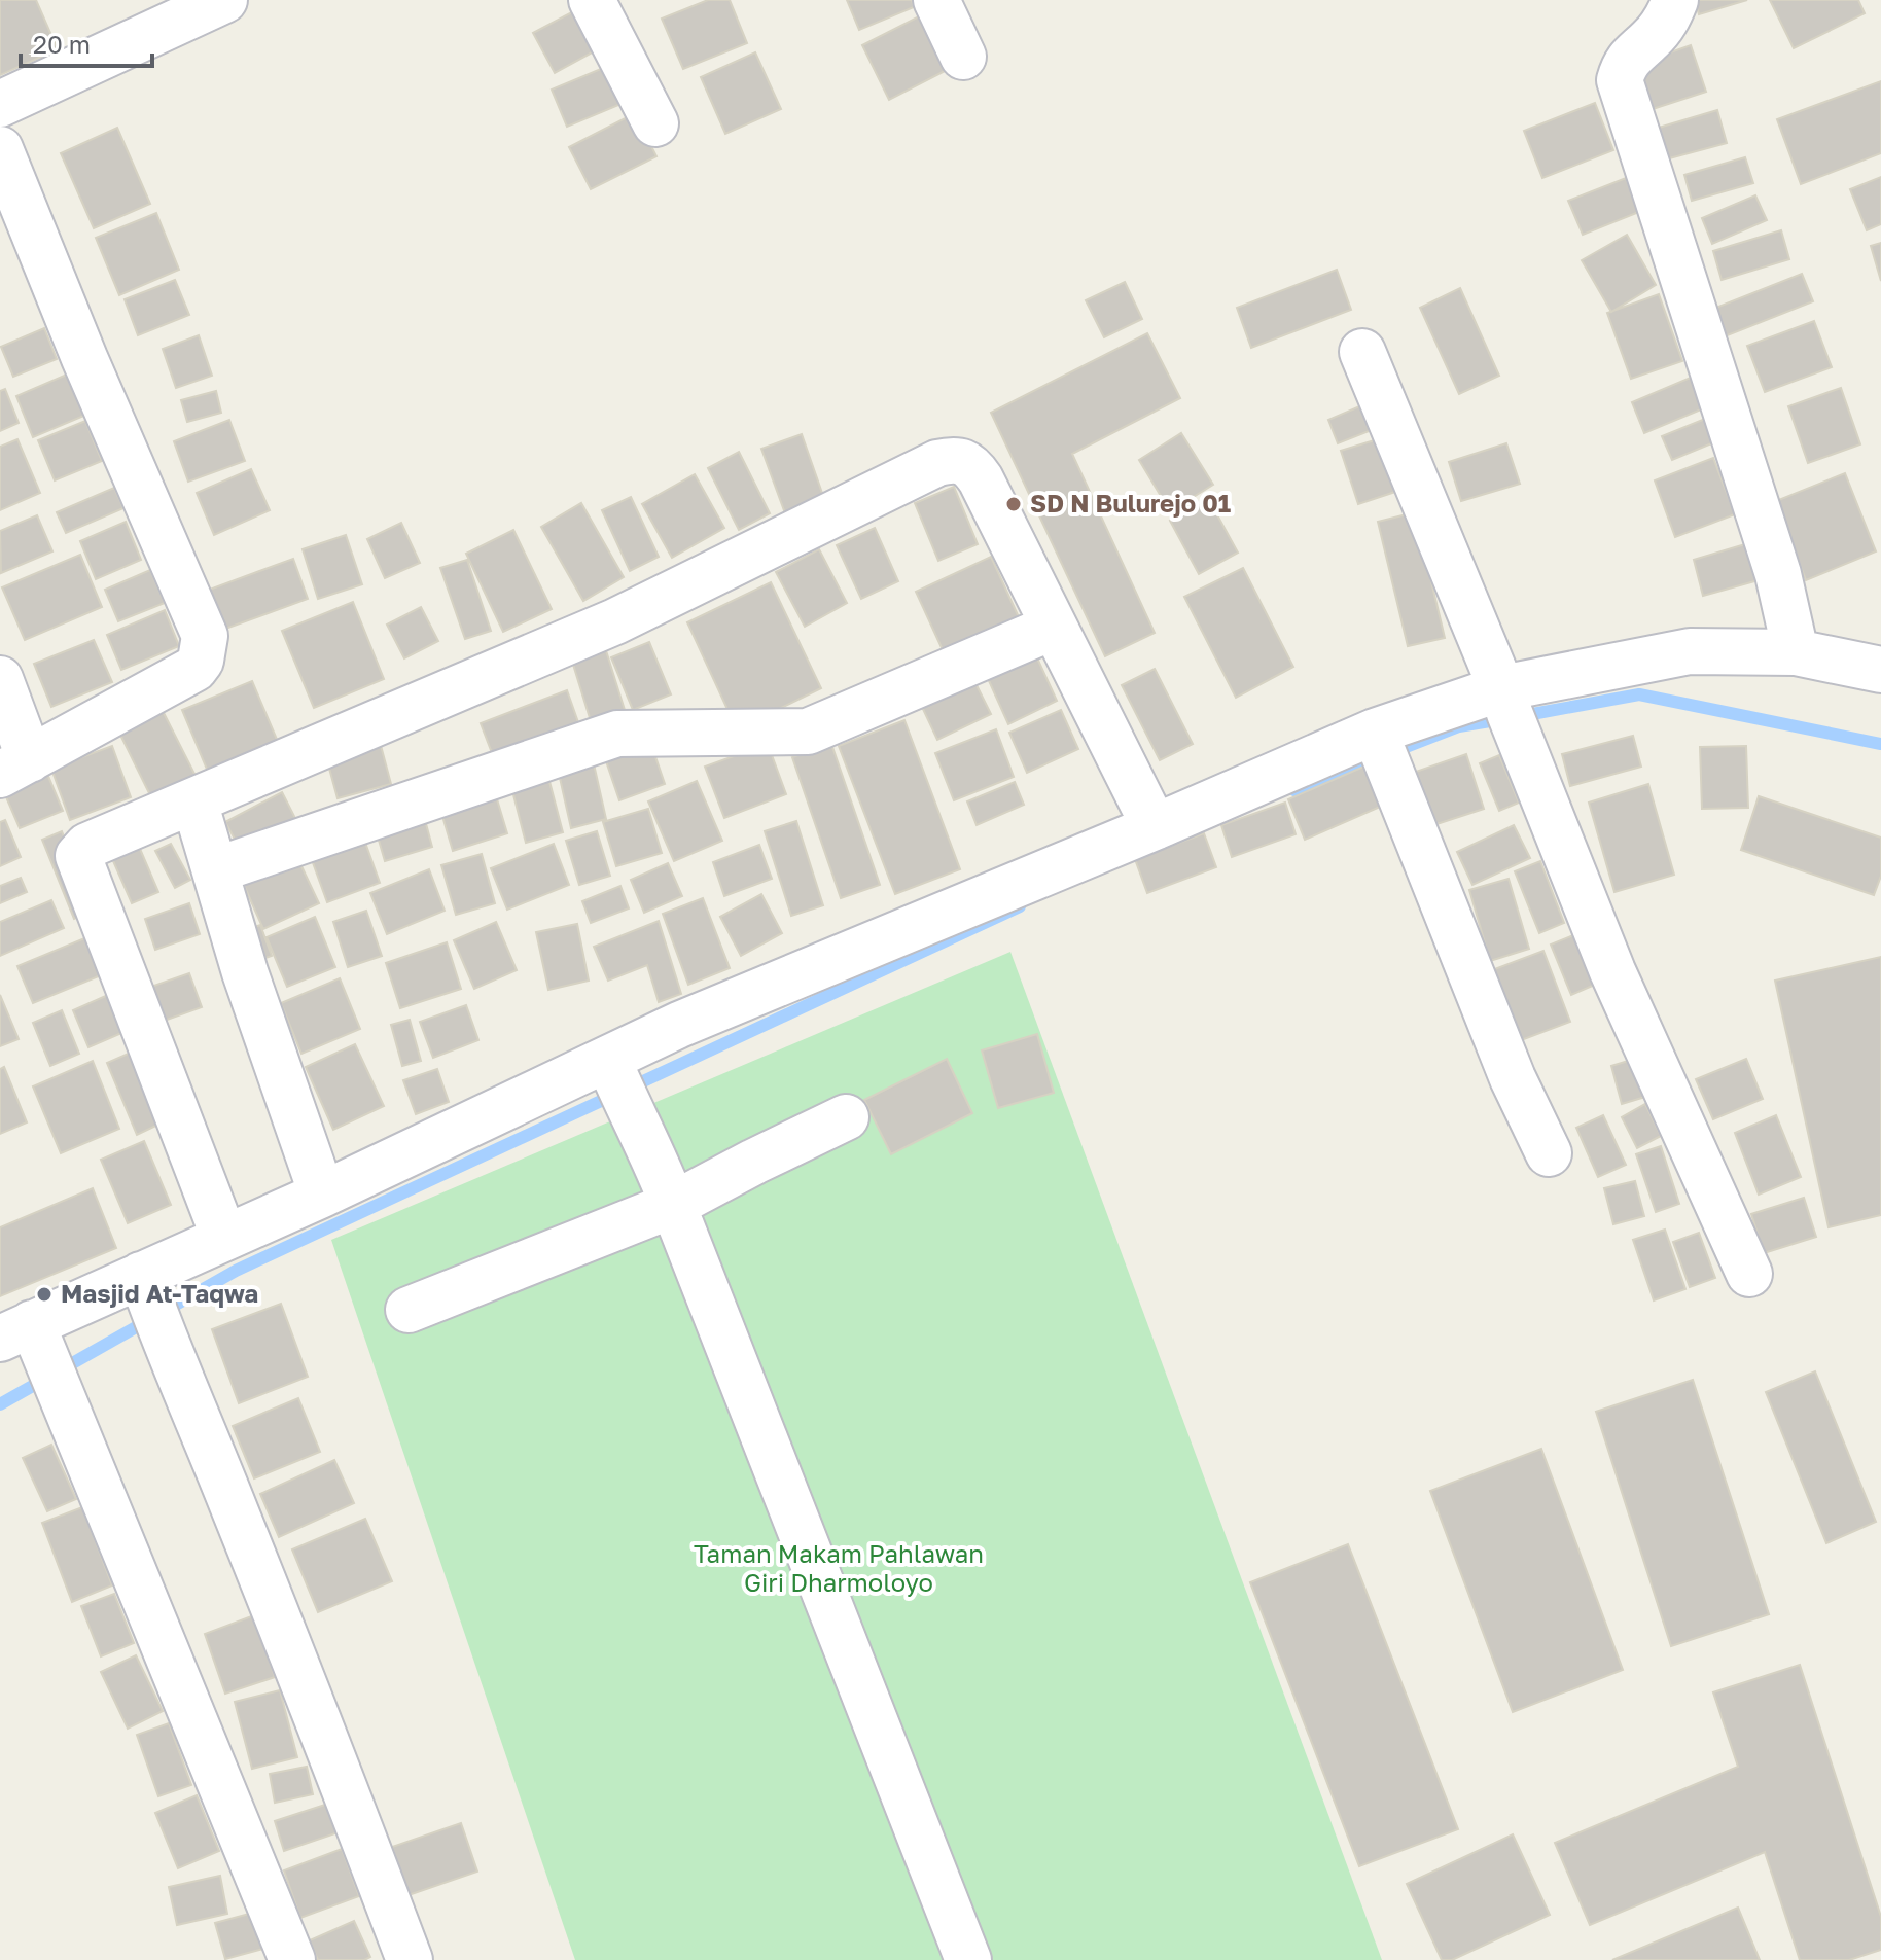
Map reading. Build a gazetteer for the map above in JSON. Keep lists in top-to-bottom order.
{
  "parks": ["Taman Makam Pahlawan Giri Dharmoloyo"],
  "places": ["SD N Bulurejo 01", "Masjid At-Taqwa"],
  "scale_bar": "20 m"
}
